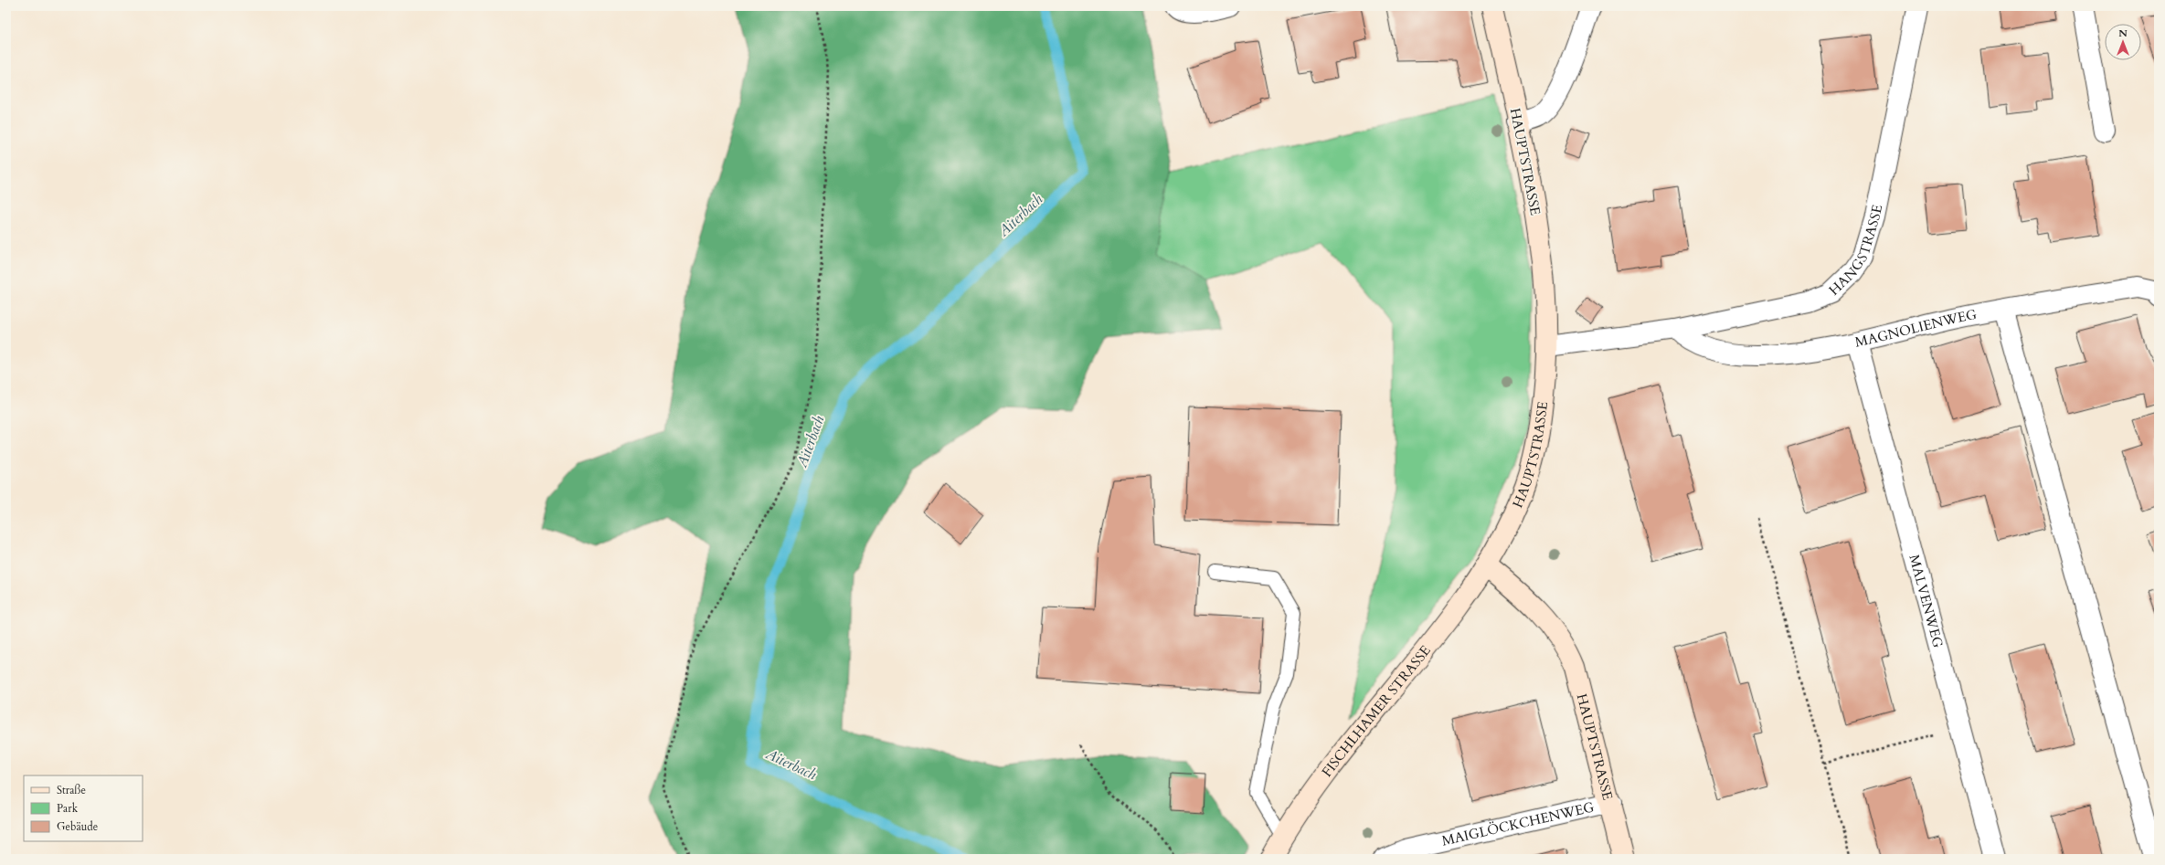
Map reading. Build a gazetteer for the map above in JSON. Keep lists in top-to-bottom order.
{
  "streets": {
    "main road": ["HAUPTSTRASSE", "FISCHLHAMER STRASSE"],
    "street": [
      "HANGSTRASSE",
      "MAGNOLIENWEG",
      "MALVENWEG",
      "MAIGLÖCKCHENWEG"
    ]
  },
  "crossings": [
    ["HAUPTSTRASSE", "HANGSTRASSE"],
    ["HAUPTSTRASSE", "FISCHLHAMER STRASSE"],
    ["HAUPTSTRASSE", "MAIGLÖCKCHENWEG"],
    ["HANGSTRASSE", "MAGNOLIENWEG"],
    ["MAGNOLIENWEG", "MALVENWEG"]
  ],
  "water": ["Aiterbach"],
  "legend": ["Straße", "Park", "Gebäude"],
  "north": "top"
}
